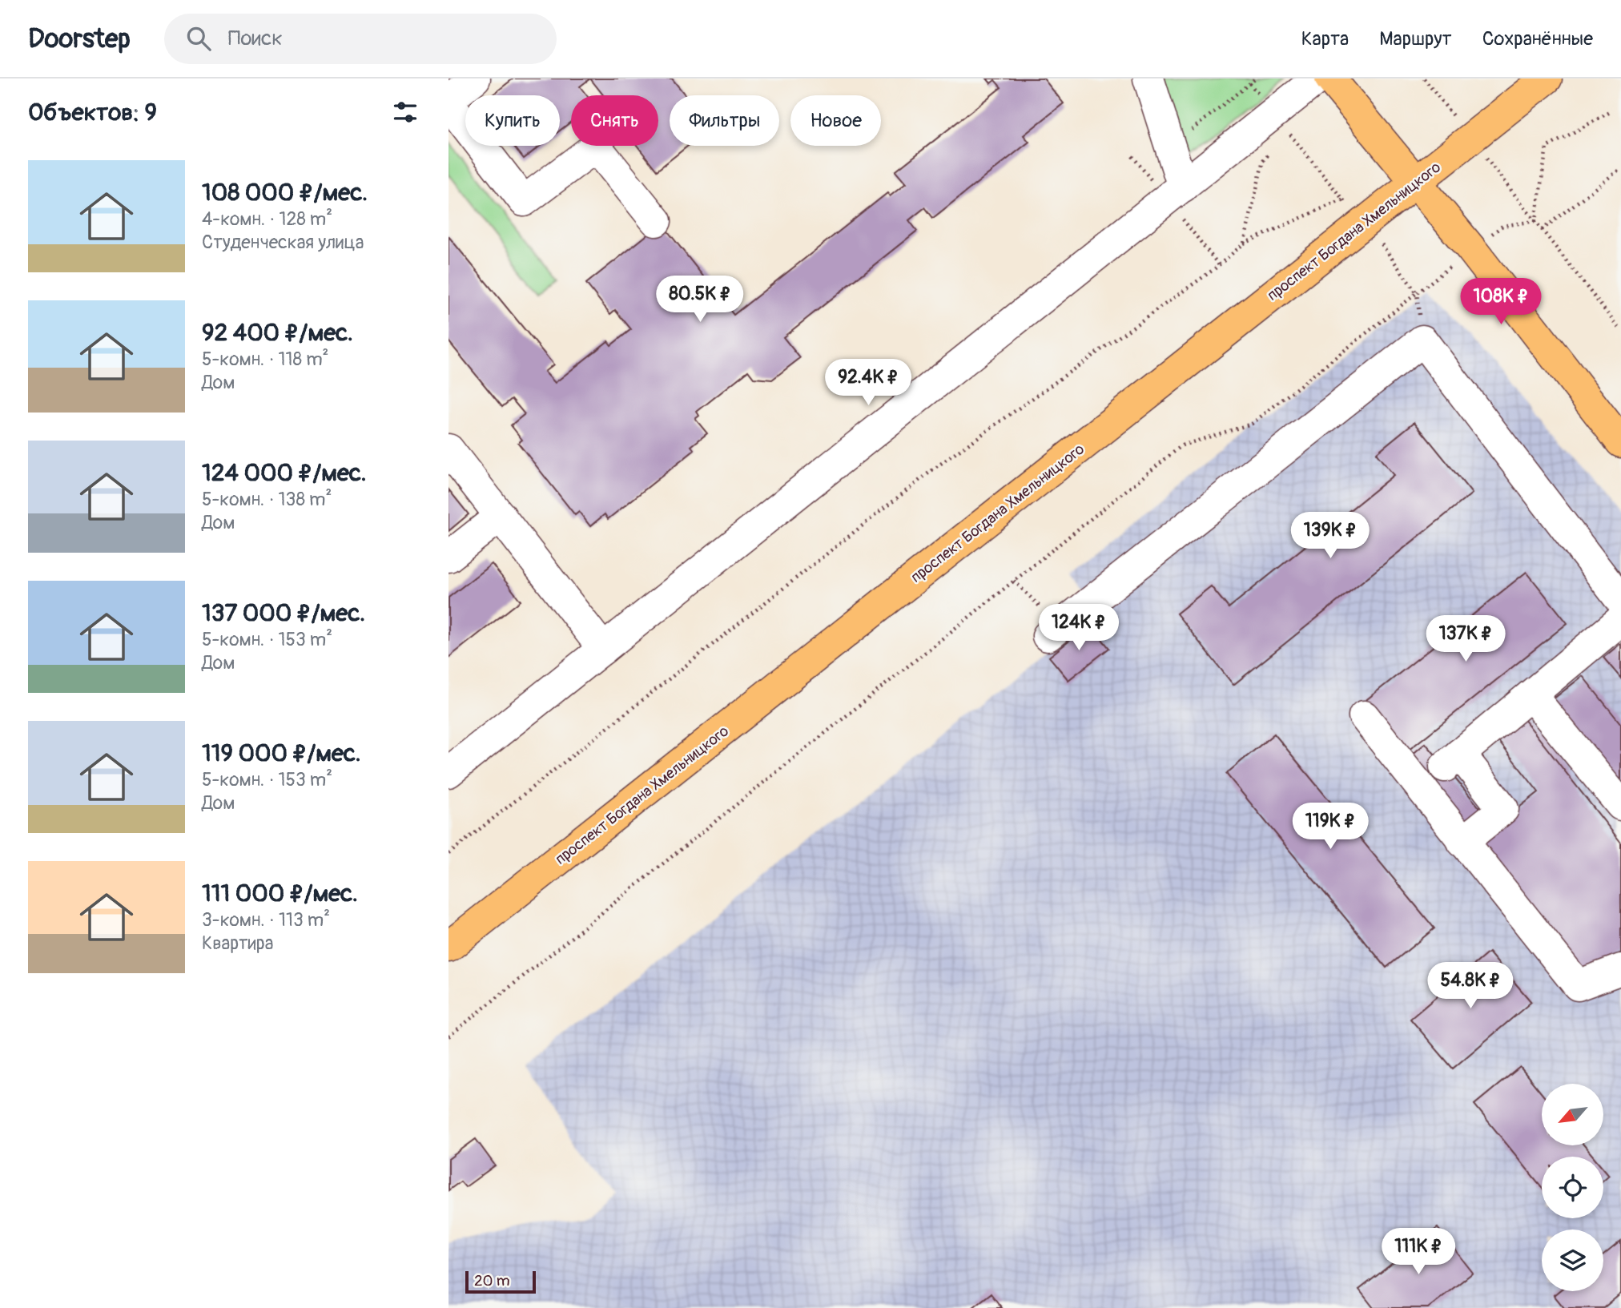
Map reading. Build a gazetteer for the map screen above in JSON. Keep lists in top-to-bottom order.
{
  "streets": {
    "main road": ["проспект Богдана Хмельницкого"]
  },
  "scale_bar": "20 m",
  "north": "bottom left",
  "page": {
    "header": "Doorstep",
    "search": "Поиск",
    "nav": ["Карта", "Маршрут", "Сохранённые"],
    "heading": "Объектов: 9",
    "chip": [
      "Купить",
      "Снять",
      "Фильтры",
      "Новое"
    ],
    "list": [
      {
        "name": "108 000 ₽/мес.",
        "note": "4-комн. · 128 m² · Студенческая улица"
      },
      {
        "name": "92 400 ₽/мес.",
        "note": "5-комн. · 118 m² · Дом"
      },
      {
        "name": "124 000 ₽/мес.",
        "note": "5-комн. · 138 m² · Дом"
      },
      {
        "name": "137 000 ₽/мес.",
        "note": "5-комн. · 153 m² · Дом"
      },
      {
        "name": "119 000 ₽/мес.",
        "note": "5-комн. · 153 m² · Дом"
      },
      {
        "name": "111 000 ₽/мес.",
        "note": "3-комн. · 113 m² · Квартира"
      }
    ],
    "price": [
      "80.5K ₽",
      "108K ₽",
      "92.4K ₽",
      "139K ₽",
      "124K ₽",
      "137K ₽",
      "119K ₽",
      "54.8K ₽",
      "111K ₽"
    ],
    "scale": "20 m"
  }
}
